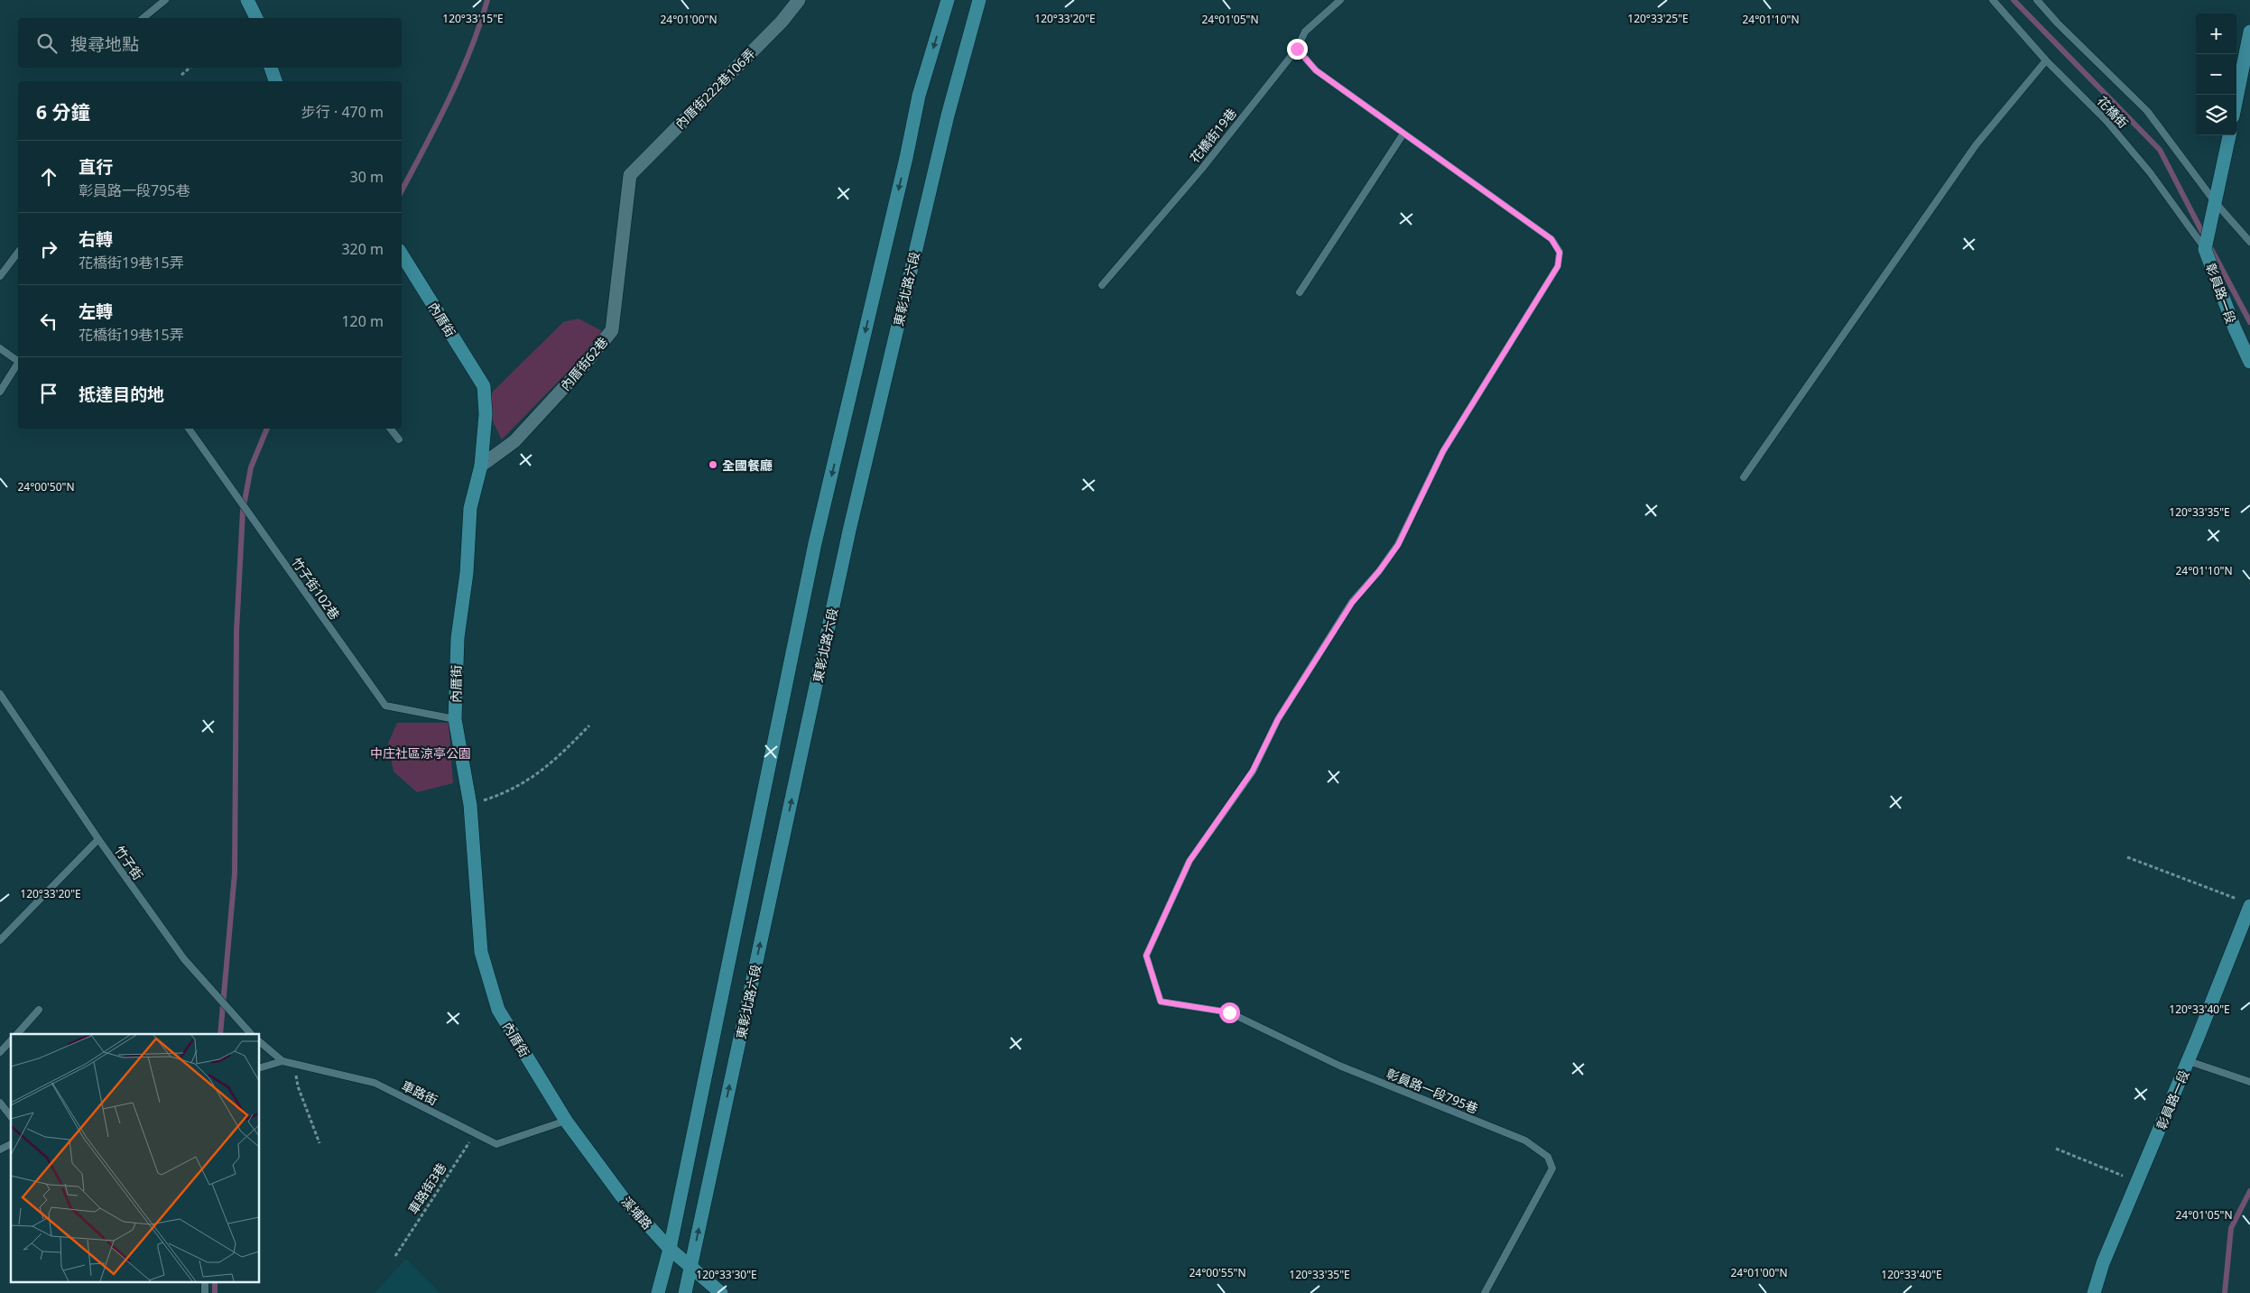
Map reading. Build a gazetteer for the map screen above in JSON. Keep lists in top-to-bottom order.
{
  "streets": {
    "street": [
      "內厝街222巷106弄",
      "東彰北路六段",
      "彰員路一段",
      "內厝街",
      "內厝街62巷",
      "溪埔路"
    ],
    "lane": [
      "花橋街",
      "花橋街19巷",
      "竹子街102巷",
      "竹子街",
      "彰員路一段795巷",
      "車路街"
    ],
    "path": ["車路街3巷"]
  },
  "crossings": [
    ["內厝街222巷106弄", "內厝街62巷"],
    ["花橋街", "彰員路一段"],
    ["東彰北路六段", "溪埔路"],
    ["內厝街", "內厝街62巷"],
    ["內厝街", "竹子街102巷"],
    ["內厝街", "車路街"],
    ["內厝街", "溪埔路"],
    ["車路街", "車路街3巷"],
    ["車路街", "溪埔路"]
  ],
  "parks": ["中庄社區涼亭公園"],
  "places": ["全國餐廳"],
  "page": {
    "map_buttons": ["+", "−"],
    "search": "搜尋地點",
    "heading": ["6 分鐘", "步行 · 470 m"],
    "list": [
      ["直行", "彰員路一段795巷", "30 m"],
      ["右轉", "花橋街19巷15弄", "320 m"],
      ["左轉", "花橋街19巷15弄", "120 m"],
      "抵達目的地"
    ]
  },
  "coordinates": [
    "120°33'15\"E",
    "120°33'20\"E",
    "120°33'25\"E",
    "24°01'00\"N",
    "24°01'05\"N",
    "24°01'10\"N",
    "24°00'50\"N",
    "120°33'35\"E",
    "120°33'40\"E",
    "24°00'55\"N",
    "120°33'30\"E"
  ]
}
